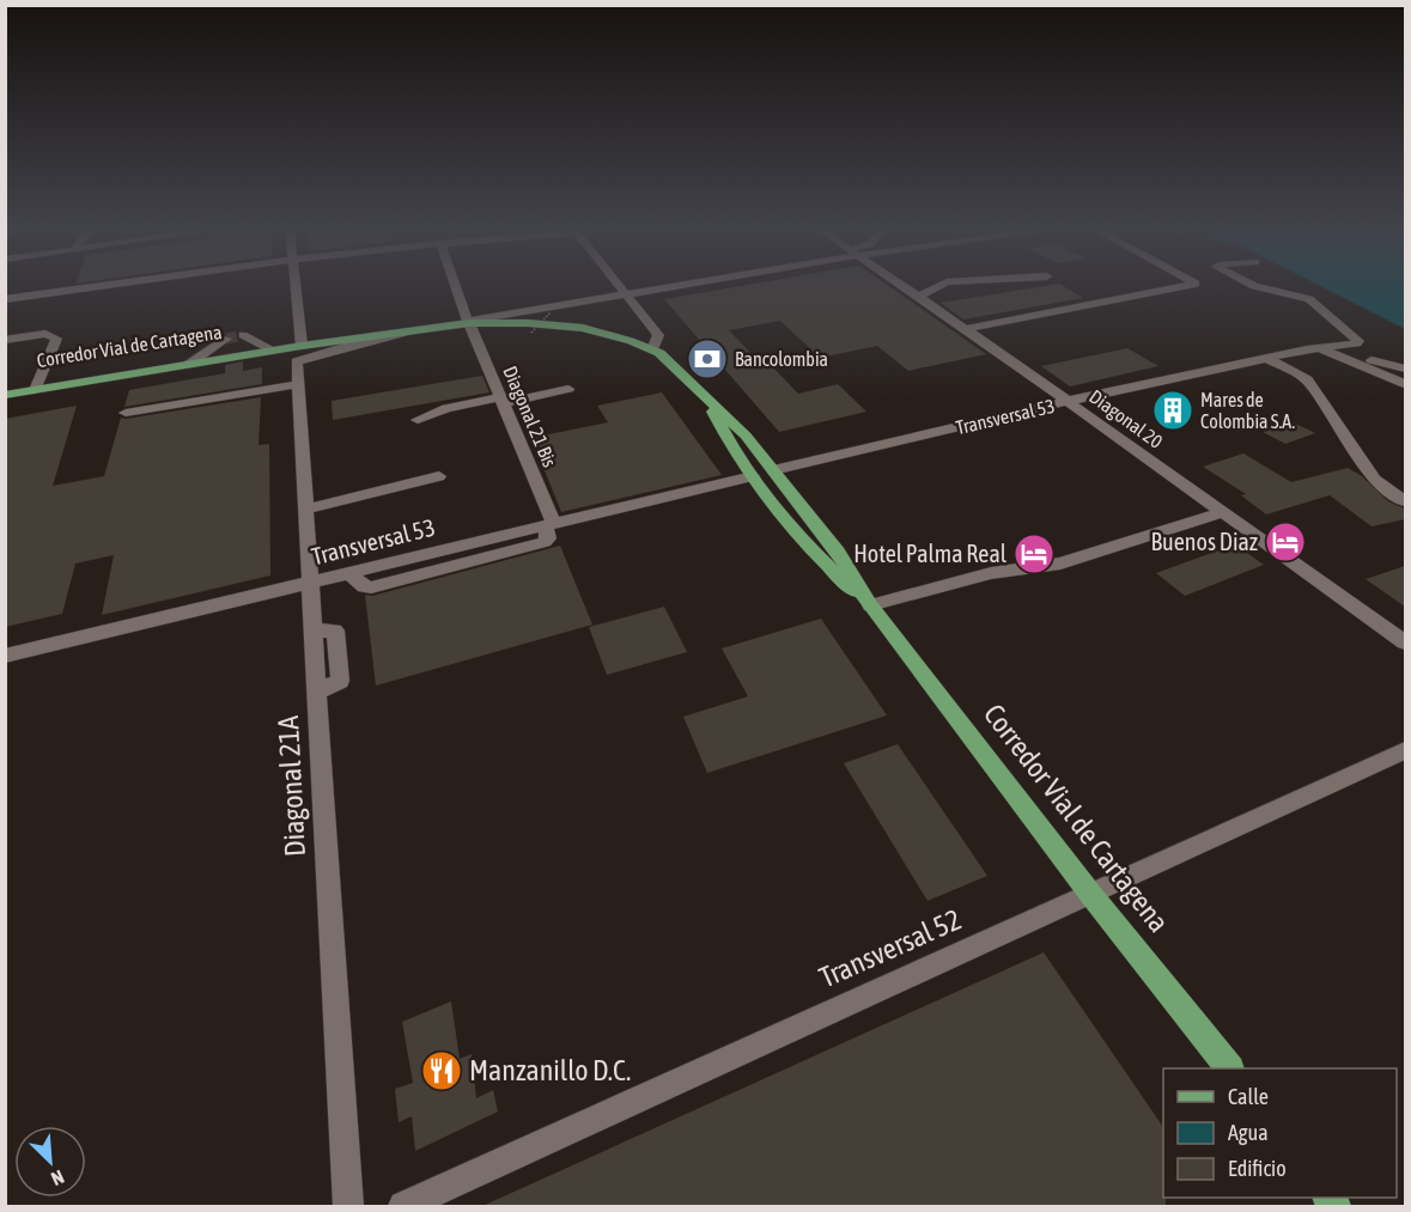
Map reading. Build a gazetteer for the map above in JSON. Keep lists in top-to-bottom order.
{
  "streets": {
    "main road": ["Corredor Vial de Cartagena"],
    "street": [
      "Diagonal 21 Bis",
      "Transversal 53",
      "Diagonal 20",
      "Diagonal 21A",
      "Transversal 52"
    ]
  },
  "crossings": [
    ["Corredor Vial de Cartagena", "Diagonal 21 Bis"],
    ["Corredor Vial de Cartagena", "Transversal 53"],
    ["Corredor Vial de Cartagena", "Diagonal 21A"],
    ["Corredor Vial de Cartagena", "Transversal 52"],
    ["Diagonal 21 Bis", "Transversal 53"],
    ["Transversal 53", "Diagonal 20"],
    ["Transversal 53", "Diagonal 21A"]
  ],
  "places": {
    "bank": ["Bancolombia"],
    "building": ["Mares de Colombia S.A."],
    "hotel": ["Buenos Diaz", "Hotel Palma Real"],
    "restaurant": ["Manzanillo D.C."]
  },
  "legend": ["Calle", "Agua", "Edificio"],
  "north": "bottom right"
}
